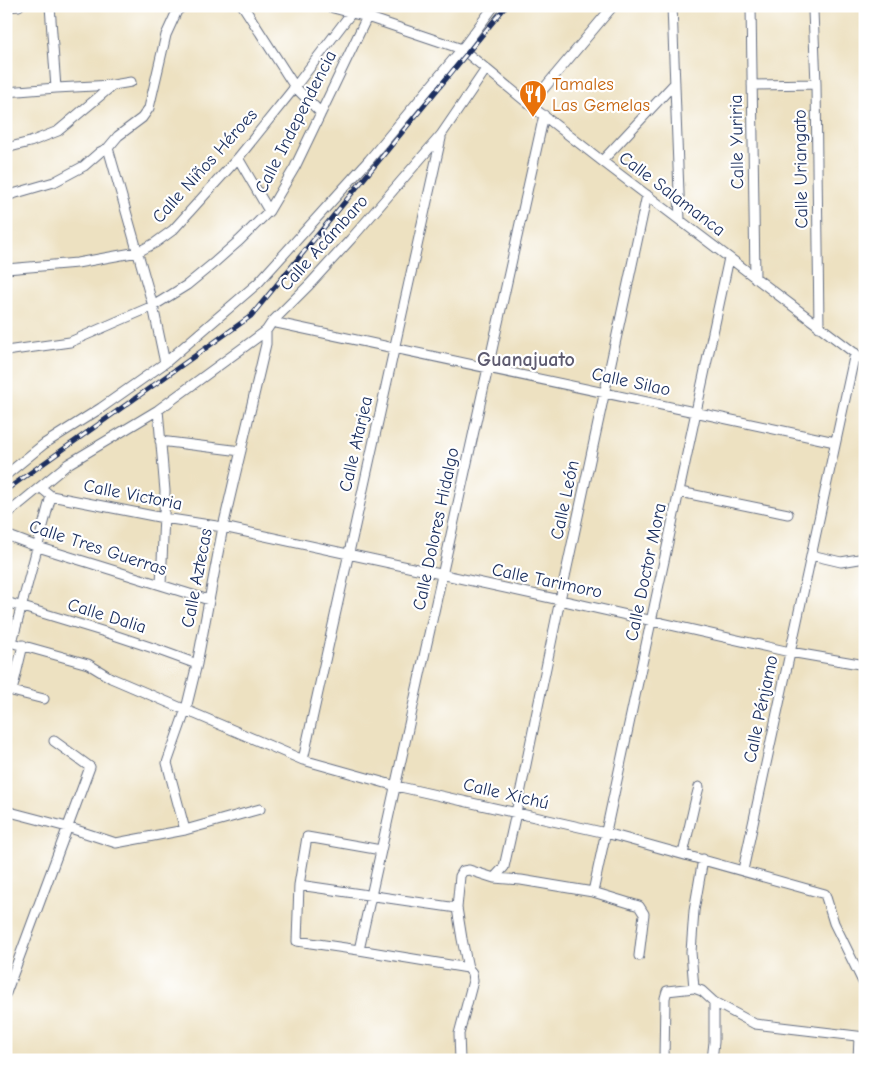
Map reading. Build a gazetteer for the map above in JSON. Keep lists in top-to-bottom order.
{
  "streets": {
    "street": [
      "Calle Independencia",
      "Calle Yuriria",
      "Calle Niños Héroes",
      "Calle Uriangato",
      "Calle Salamanca",
      "Calle Acámbaro",
      "Calle Silao",
      "Calle Atarjea",
      "Calle Victoria",
      "Calle León",
      "Calle Dolores Hidalgo",
      "Calle Tres Guerras",
      "Calle Doctor Mora",
      "Calle Aztecas",
      "Calle Tarimoro",
      "Calle Dalia",
      "Calle Pénjamo",
      "Calle Xichú"
    ]
  },
  "crossings": [
    ["Calle Yuriria", "Calle Salamanca"],
    ["Calle Uriangato", "Calle Salamanca"],
    ["Calle Salamanca", "Calle Acámbaro"],
    ["Calle Salamanca", "Calle León"],
    ["Calle Salamanca", "Calle Dolores Hidalgo"],
    ["Calle Salamanca", "Calle Doctor Mora"],
    ["Calle Salamanca", "Calle Pénjamo"],
    ["Calle Acámbaro", "Calle Silao"],
    ["Calle Acámbaro", "Calle Atarjea"],
    ["Calle Acámbaro", "Calle Victoria"],
    ["Calle Acámbaro", "Calle Aztecas"],
    ["Calle Silao", "Calle Atarjea"],
    ["Calle Silao", "Calle León"],
    ["Calle Silao", "Calle Dolores Hidalgo"],
    ["Calle Silao", "Calle Doctor Mora"],
    ["Calle Silao", "Calle Pénjamo"],
    ["Calle Atarjea", "Calle Tarimoro"],
    ["Calle Atarjea", "Calle Xichú"],
    ["Calle Victoria", "Calle Aztecas"],
    ["Calle Victoria", "Calle Tarimoro"],
    ["Calle León", "Calle Tarimoro"],
    ["Calle León", "Calle Xichú"],
    ["Calle Dolores Hidalgo", "Calle Tarimoro"],
    ["Calle Dolores Hidalgo", "Calle Xichú"],
    ["Calle Tres Guerras", "Calle Aztecas"],
    ["Calle Doctor Mora", "Calle Tarimoro"],
    ["Calle Doctor Mora", "Calle Xichú"],
    ["Calle Aztecas", "Calle Tarimoro"],
    ["Calle Aztecas", "Calle Dalia"],
    ["Calle Aztecas", "Calle Xichú"],
    ["Calle Tarimoro", "Calle Pénjamo"],
    ["Calle Pénjamo", "Calle Xichú"]
  ],
  "districts": ["Guanajuato"],
  "places": {
    "restaurant": ["Tamales Las Gemelas"]
  }
}
